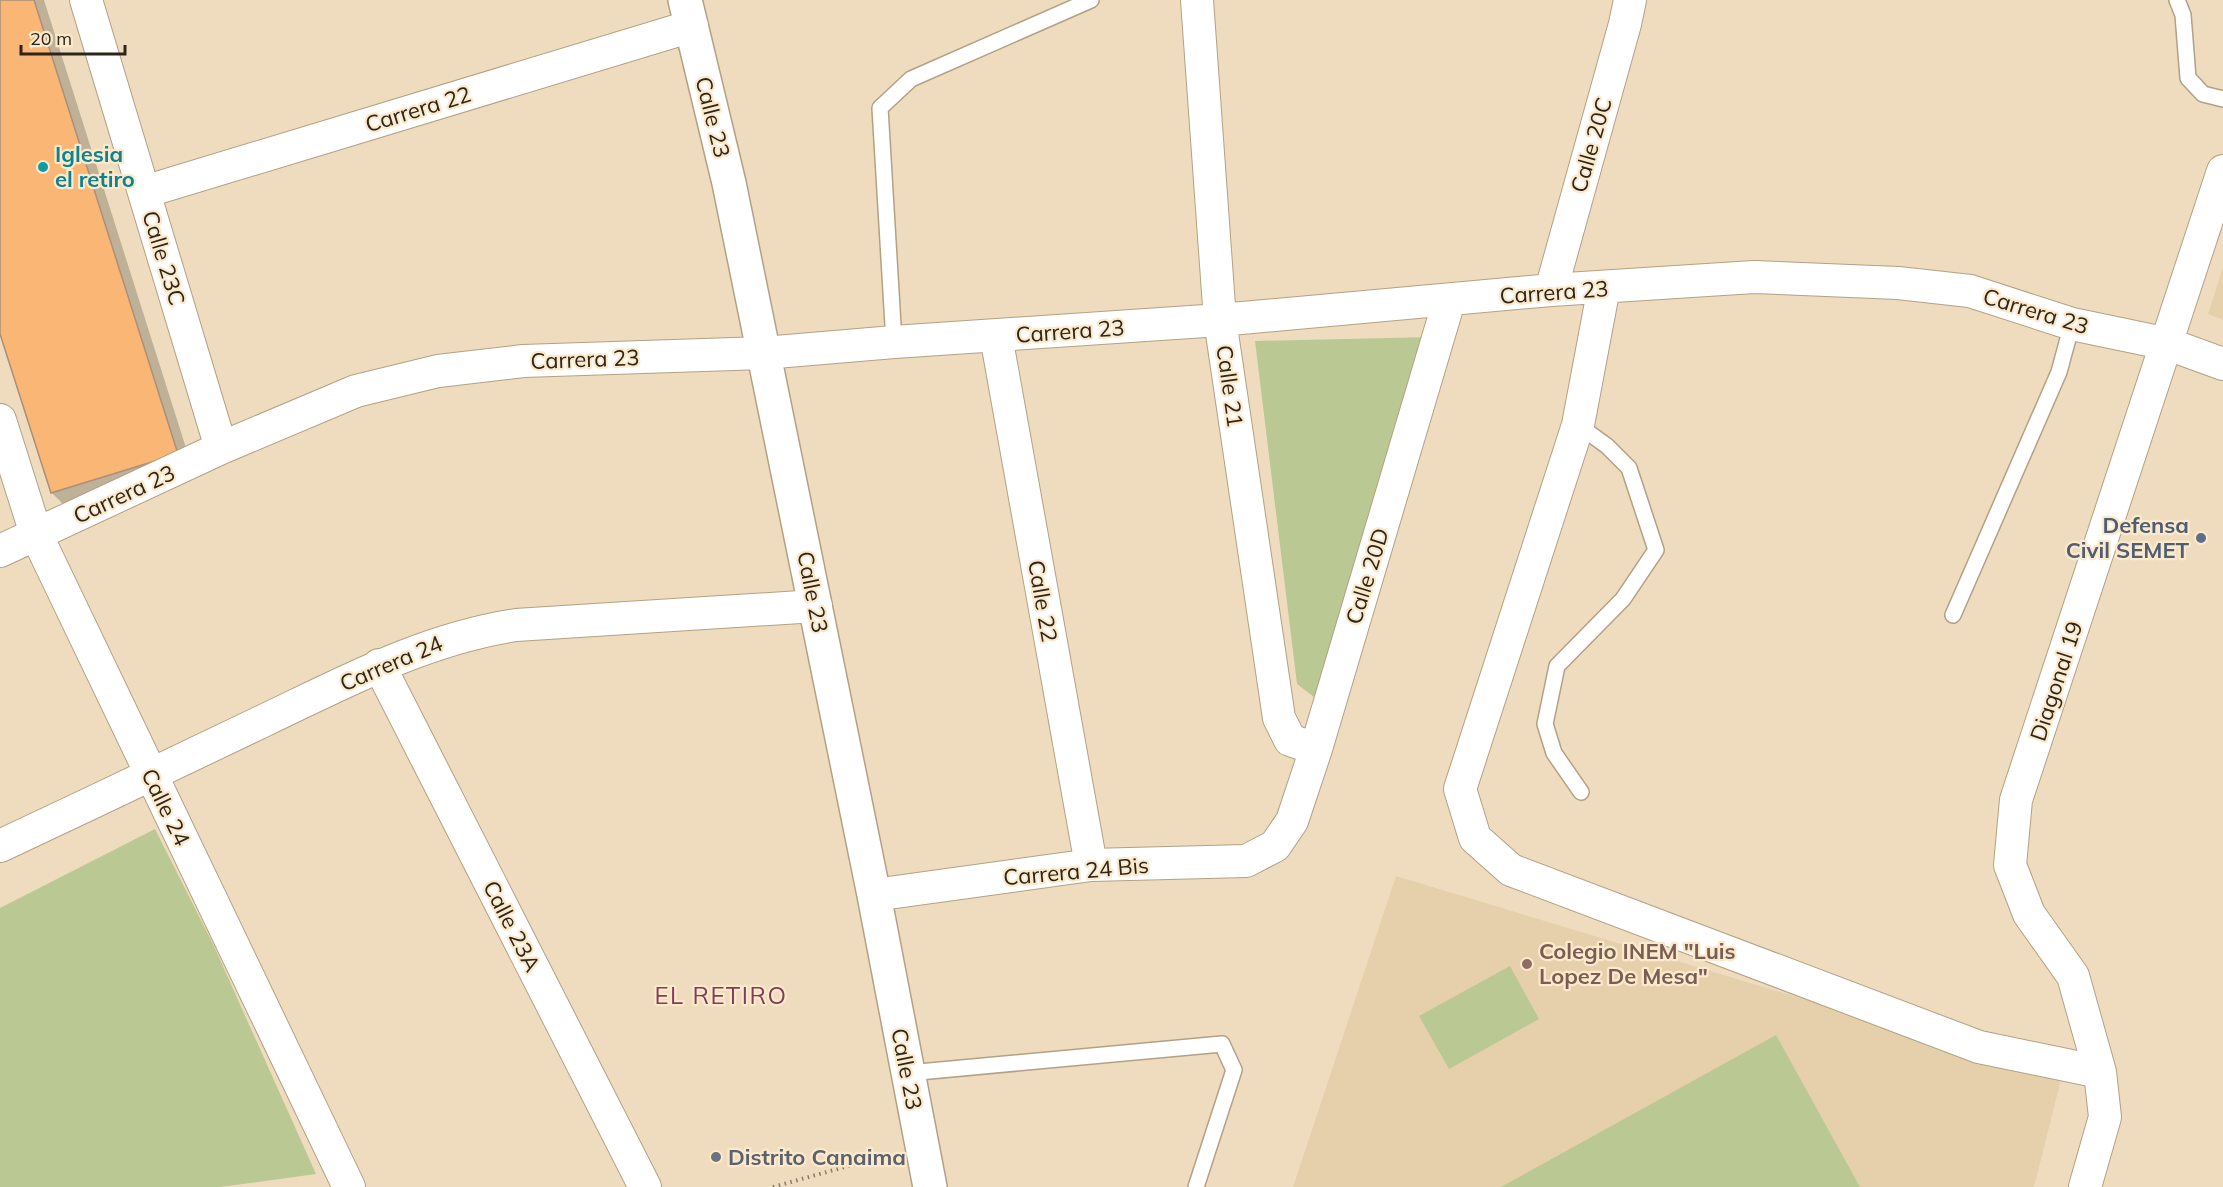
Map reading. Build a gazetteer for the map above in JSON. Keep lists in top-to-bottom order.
{
  "streets": {
    "street": [
      "Carrera 22",
      "Calle 23",
      "Calle 20C",
      "Calle 23C",
      "Carrera 23",
      "Calle 21",
      "Calle 20D",
      "Calle 22",
      "Carrera 24",
      "Diagonal 19",
      "Calle 24",
      "Carrera 24 Bis",
      "Calle 23A"
    ]
  },
  "crossings": [
    ["Carrera 22", "Calle 23"],
    ["Carrera 22", "Calle 23C"],
    ["Calle 23", "Carrera 23"],
    ["Calle 23", "Carrera 24"],
    ["Calle 23", "Carrera 24 Bis"],
    ["Calle 20C", "Carrera 23"],
    ["Calle 23C", "Carrera 23"],
    ["Carrera 23", "Calle 21"],
    ["Carrera 23", "Calle 20D"],
    ["Carrera 23", "Calle 22"],
    ["Carrera 23", "Diagonal 19"],
    ["Carrera 23", "Calle 24"],
    ["Calle 21", "Calle 20D"],
    ["Calle 20D", "Carrera 24 Bis"],
    ["Calle 22", "Carrera 24 Bis"],
    ["Carrera 24", "Calle 24"],
    ["Carrera 24", "Calle 23A"]
  ],
  "districts": ["EL RETIRO"],
  "places": [
    "Iglesia el retiro",
    "Defensa Civil SEMET",
    "Colegio INEM \"Luis Lopez De Mesa\"",
    "Distrito Canaima"
  ],
  "scale_bar": "20 m"
}
